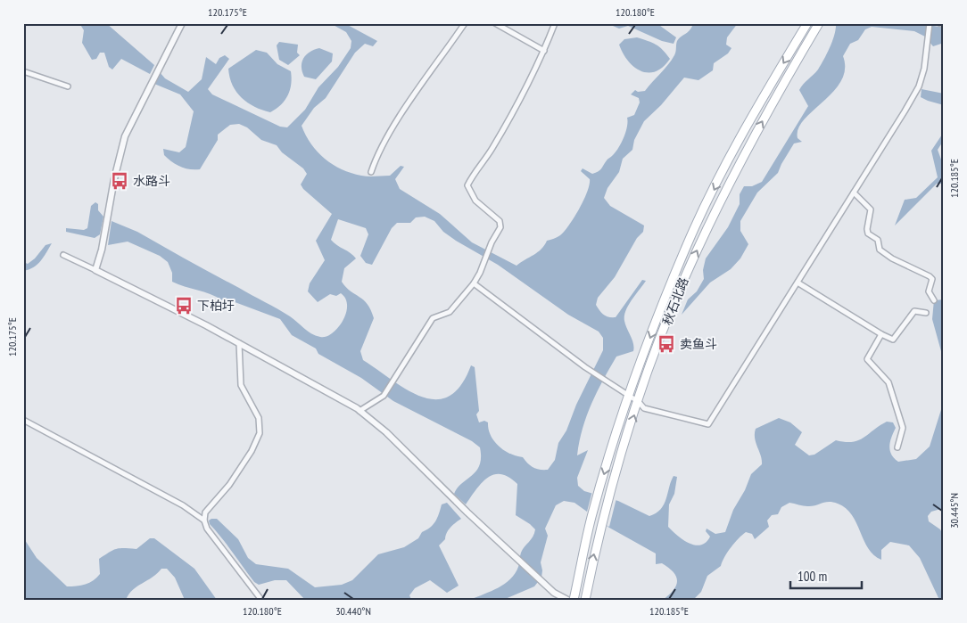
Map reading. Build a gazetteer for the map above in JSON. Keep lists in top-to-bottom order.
{
  "streets": {
    "main road": ["秋石北路"]
  },
  "places": {
    "bus stop": ["水路斗", "下柏圩", "卖鱼斗"]
  },
  "scale_bar": "100 m",
  "coordinates": [
    "120.175°E",
    "120.180°E",
    "120.185°E",
    "30.445°N",
    "30.440°N"
  ]
}
